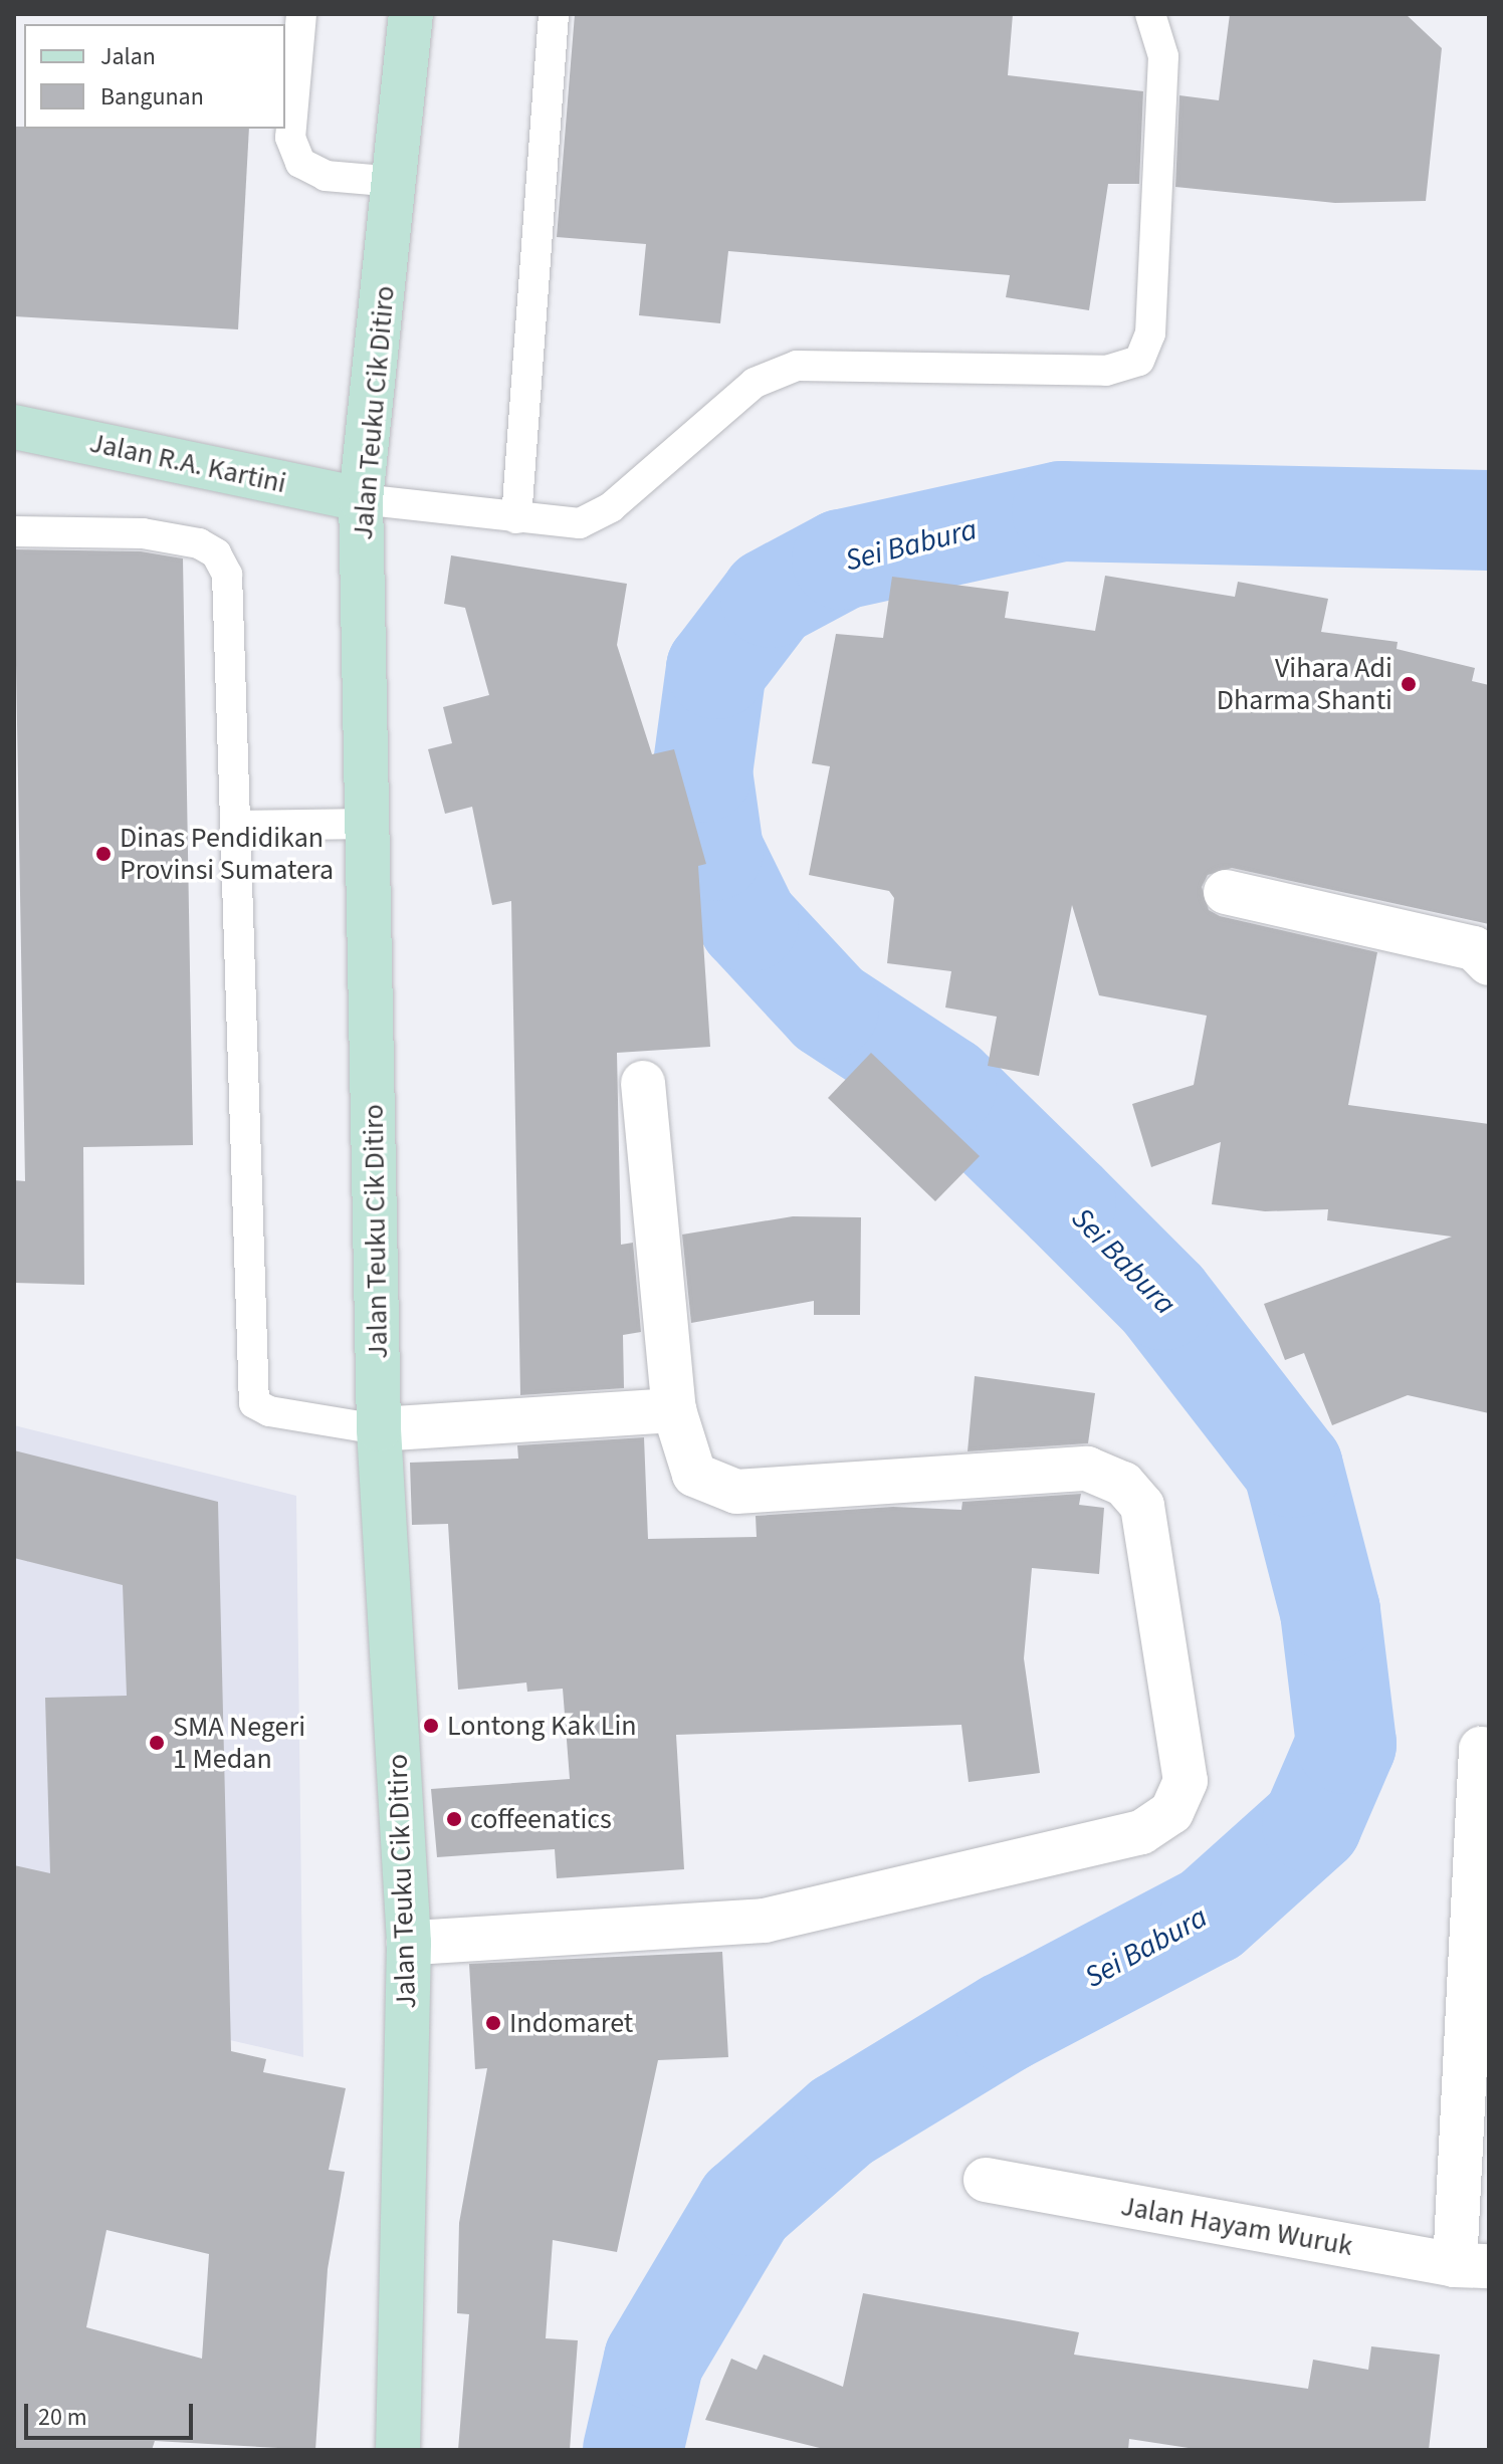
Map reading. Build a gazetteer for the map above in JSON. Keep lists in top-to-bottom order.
{
  "streets": {
    "street": ["Jalan Teuku Cik Ditiro", "Jalan R.A. Kartini", "Jalan Hayam Wuruk"]
  },
  "crossings": [
    ["Jalan Teuku Cik Ditiro", "Jalan R.A. Kartini"]
  ],
  "water": ["Sei Babura"],
  "places": [
    "Vihara Adi Dharma Shanti",
    "Dinas Pendidikan Provinsi Sumatera",
    "Lontong Kak Lin",
    "SMA Negeri 1 Medan",
    "coffeenatics",
    "Indomaret"
  ],
  "legend": ["Jalan", "Bangunan"],
  "scale_bar": "20 m"
}
